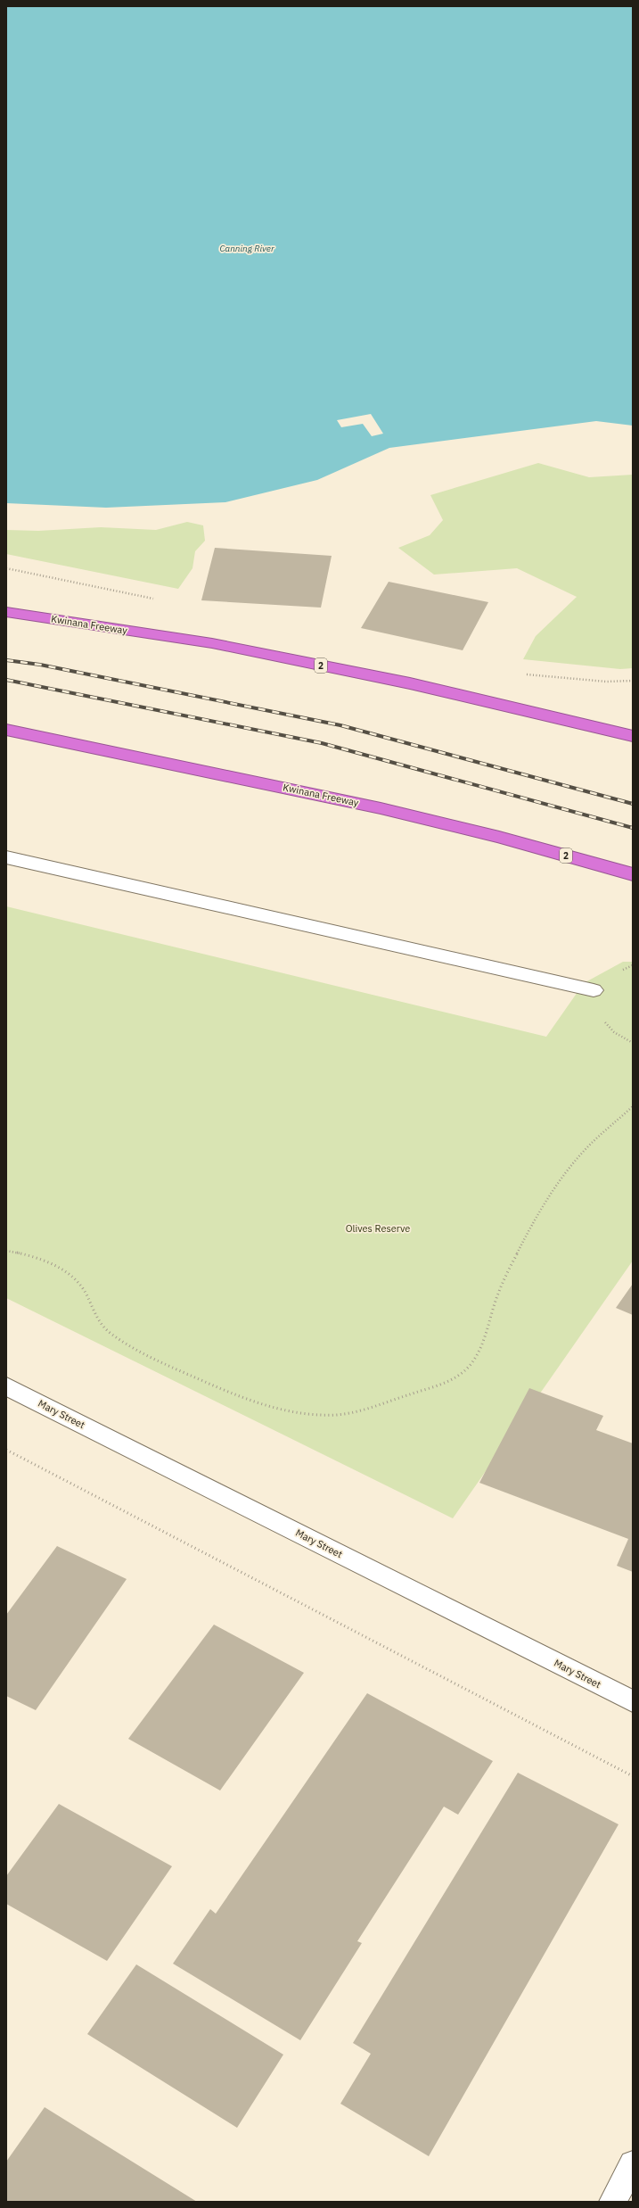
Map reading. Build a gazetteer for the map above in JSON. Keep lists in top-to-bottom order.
{
  "streets": {
    "highway": ["Kwinana Freeway", "2"],
    "street": ["Mary Street"]
  },
  "water": ["Canning River"],
  "parks": ["Olives Reserve"]
}
